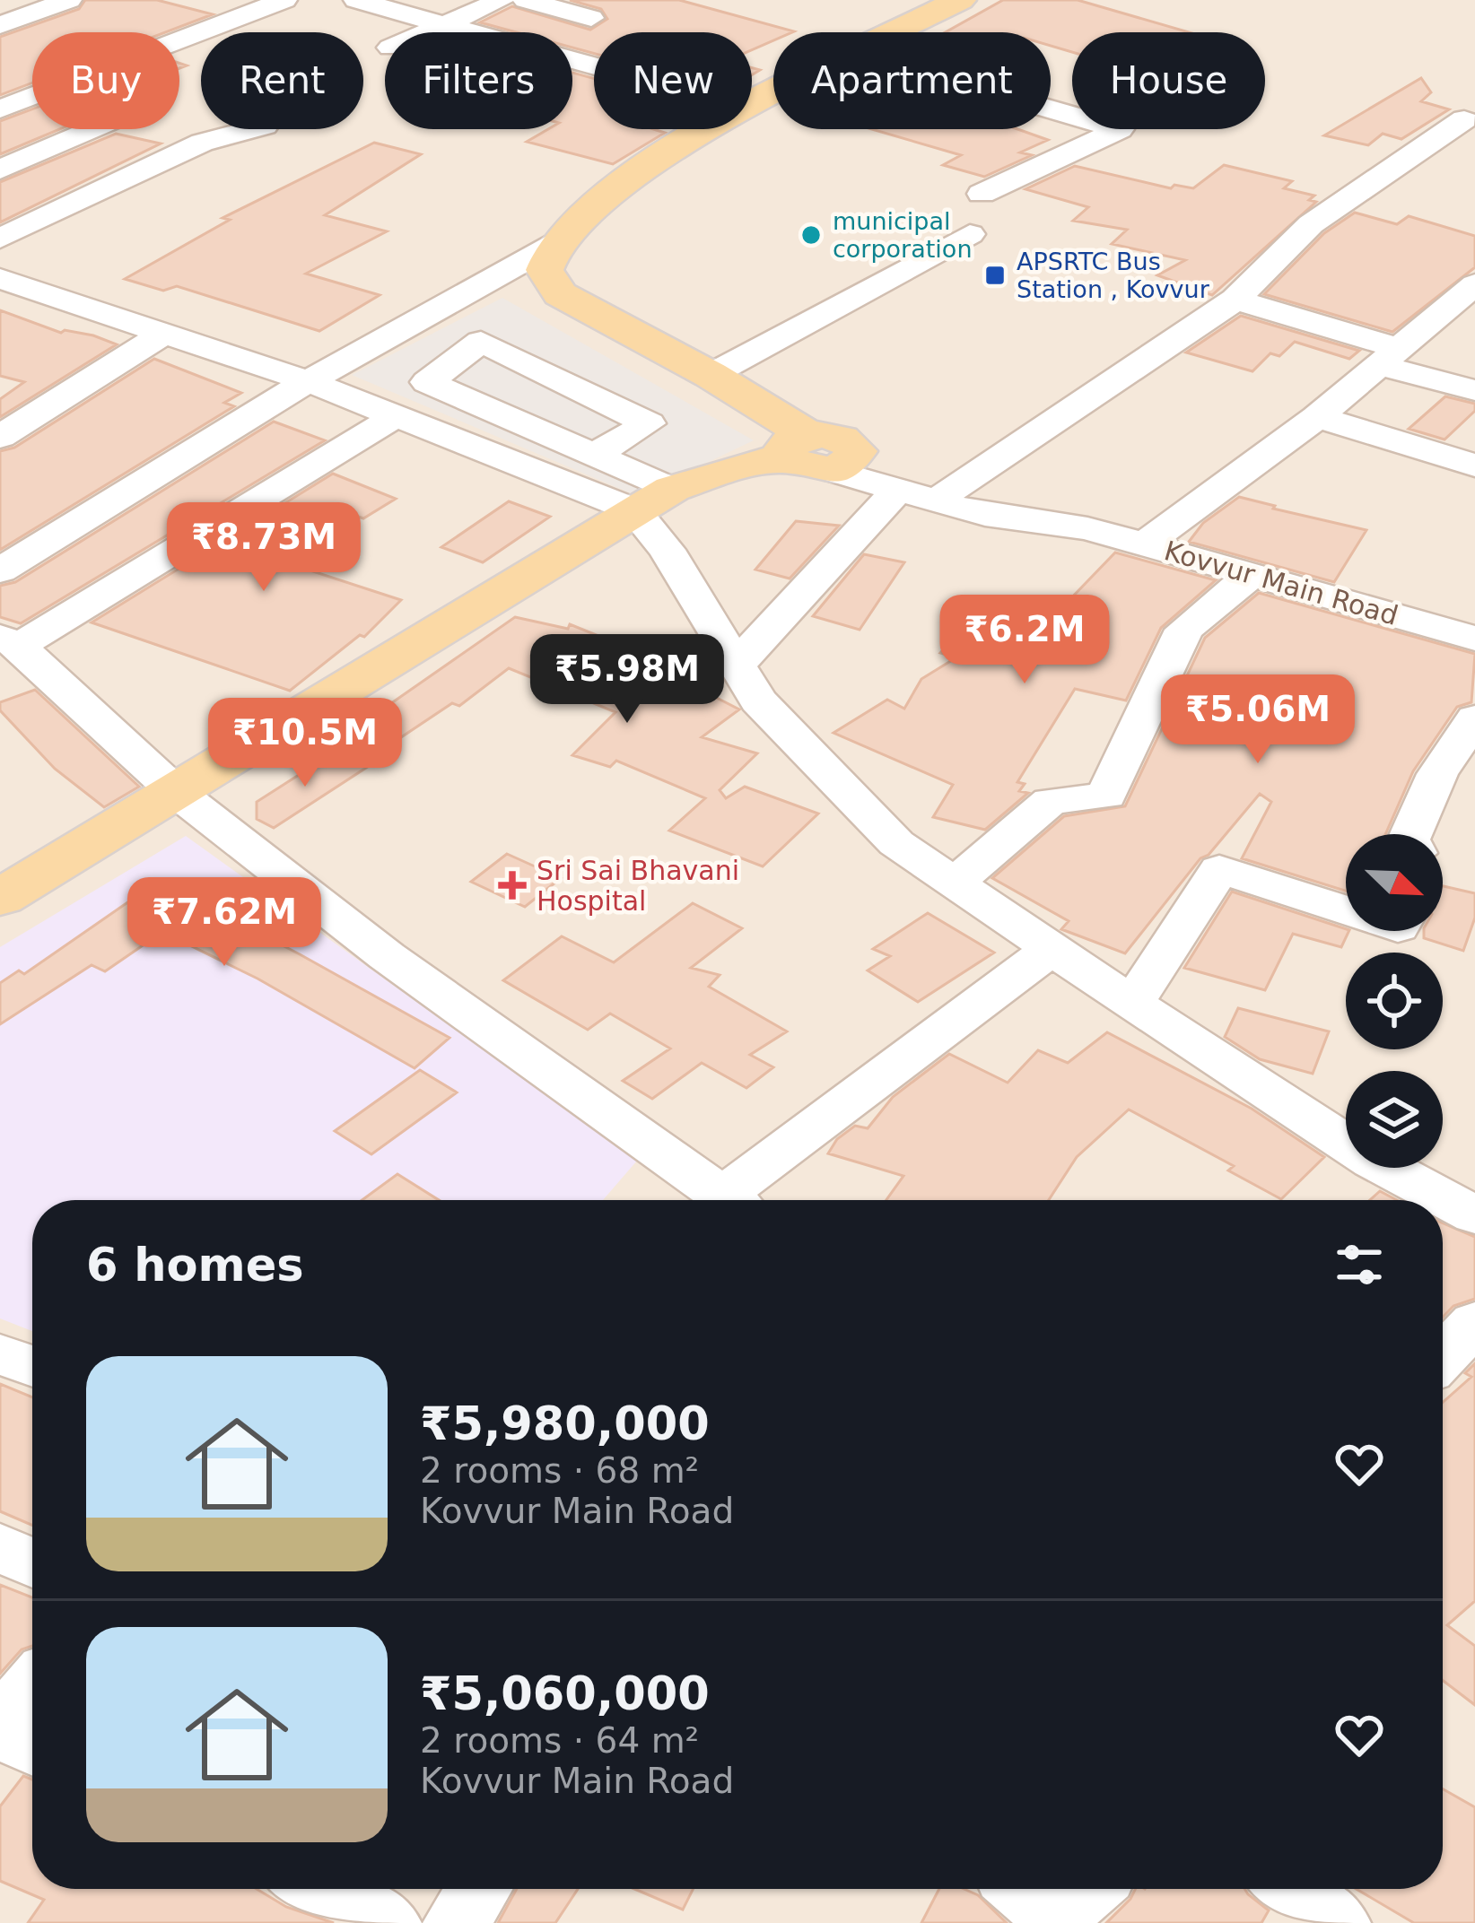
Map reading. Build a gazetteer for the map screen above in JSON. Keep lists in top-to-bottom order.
{
  "streets": {
    "street": ["Kovvur Main Road"]
  },
  "places": {
    "other": ["municipal corporation"],
    "transit": ["APSRTC Bus Station , Kovvur"],
    "health": ["Sri Sai Bhavani Hospital"]
  },
  "north": "bottom right",
  "page": {
    "chip": [
      "Buy",
      "Rent",
      "Filters",
      "New",
      "Apartment",
      "House"
    ],
    "price": [
      "₹8.73M",
      "₹6.2M",
      "₹5.98M",
      "₹5.06M",
      "₹10.5M",
      "₹7.62M"
    ],
    "heading": "6 homes",
    "list": [
      {
        "name": "₹5,980,000",
        "note": "2 rooms · 68 m² · Kovvur Main Road"
      },
      {
        "name": "₹5,060,000",
        "note": "2 rooms · 64 m² · Kovvur Main Road"
      }
    ]
  }
}
